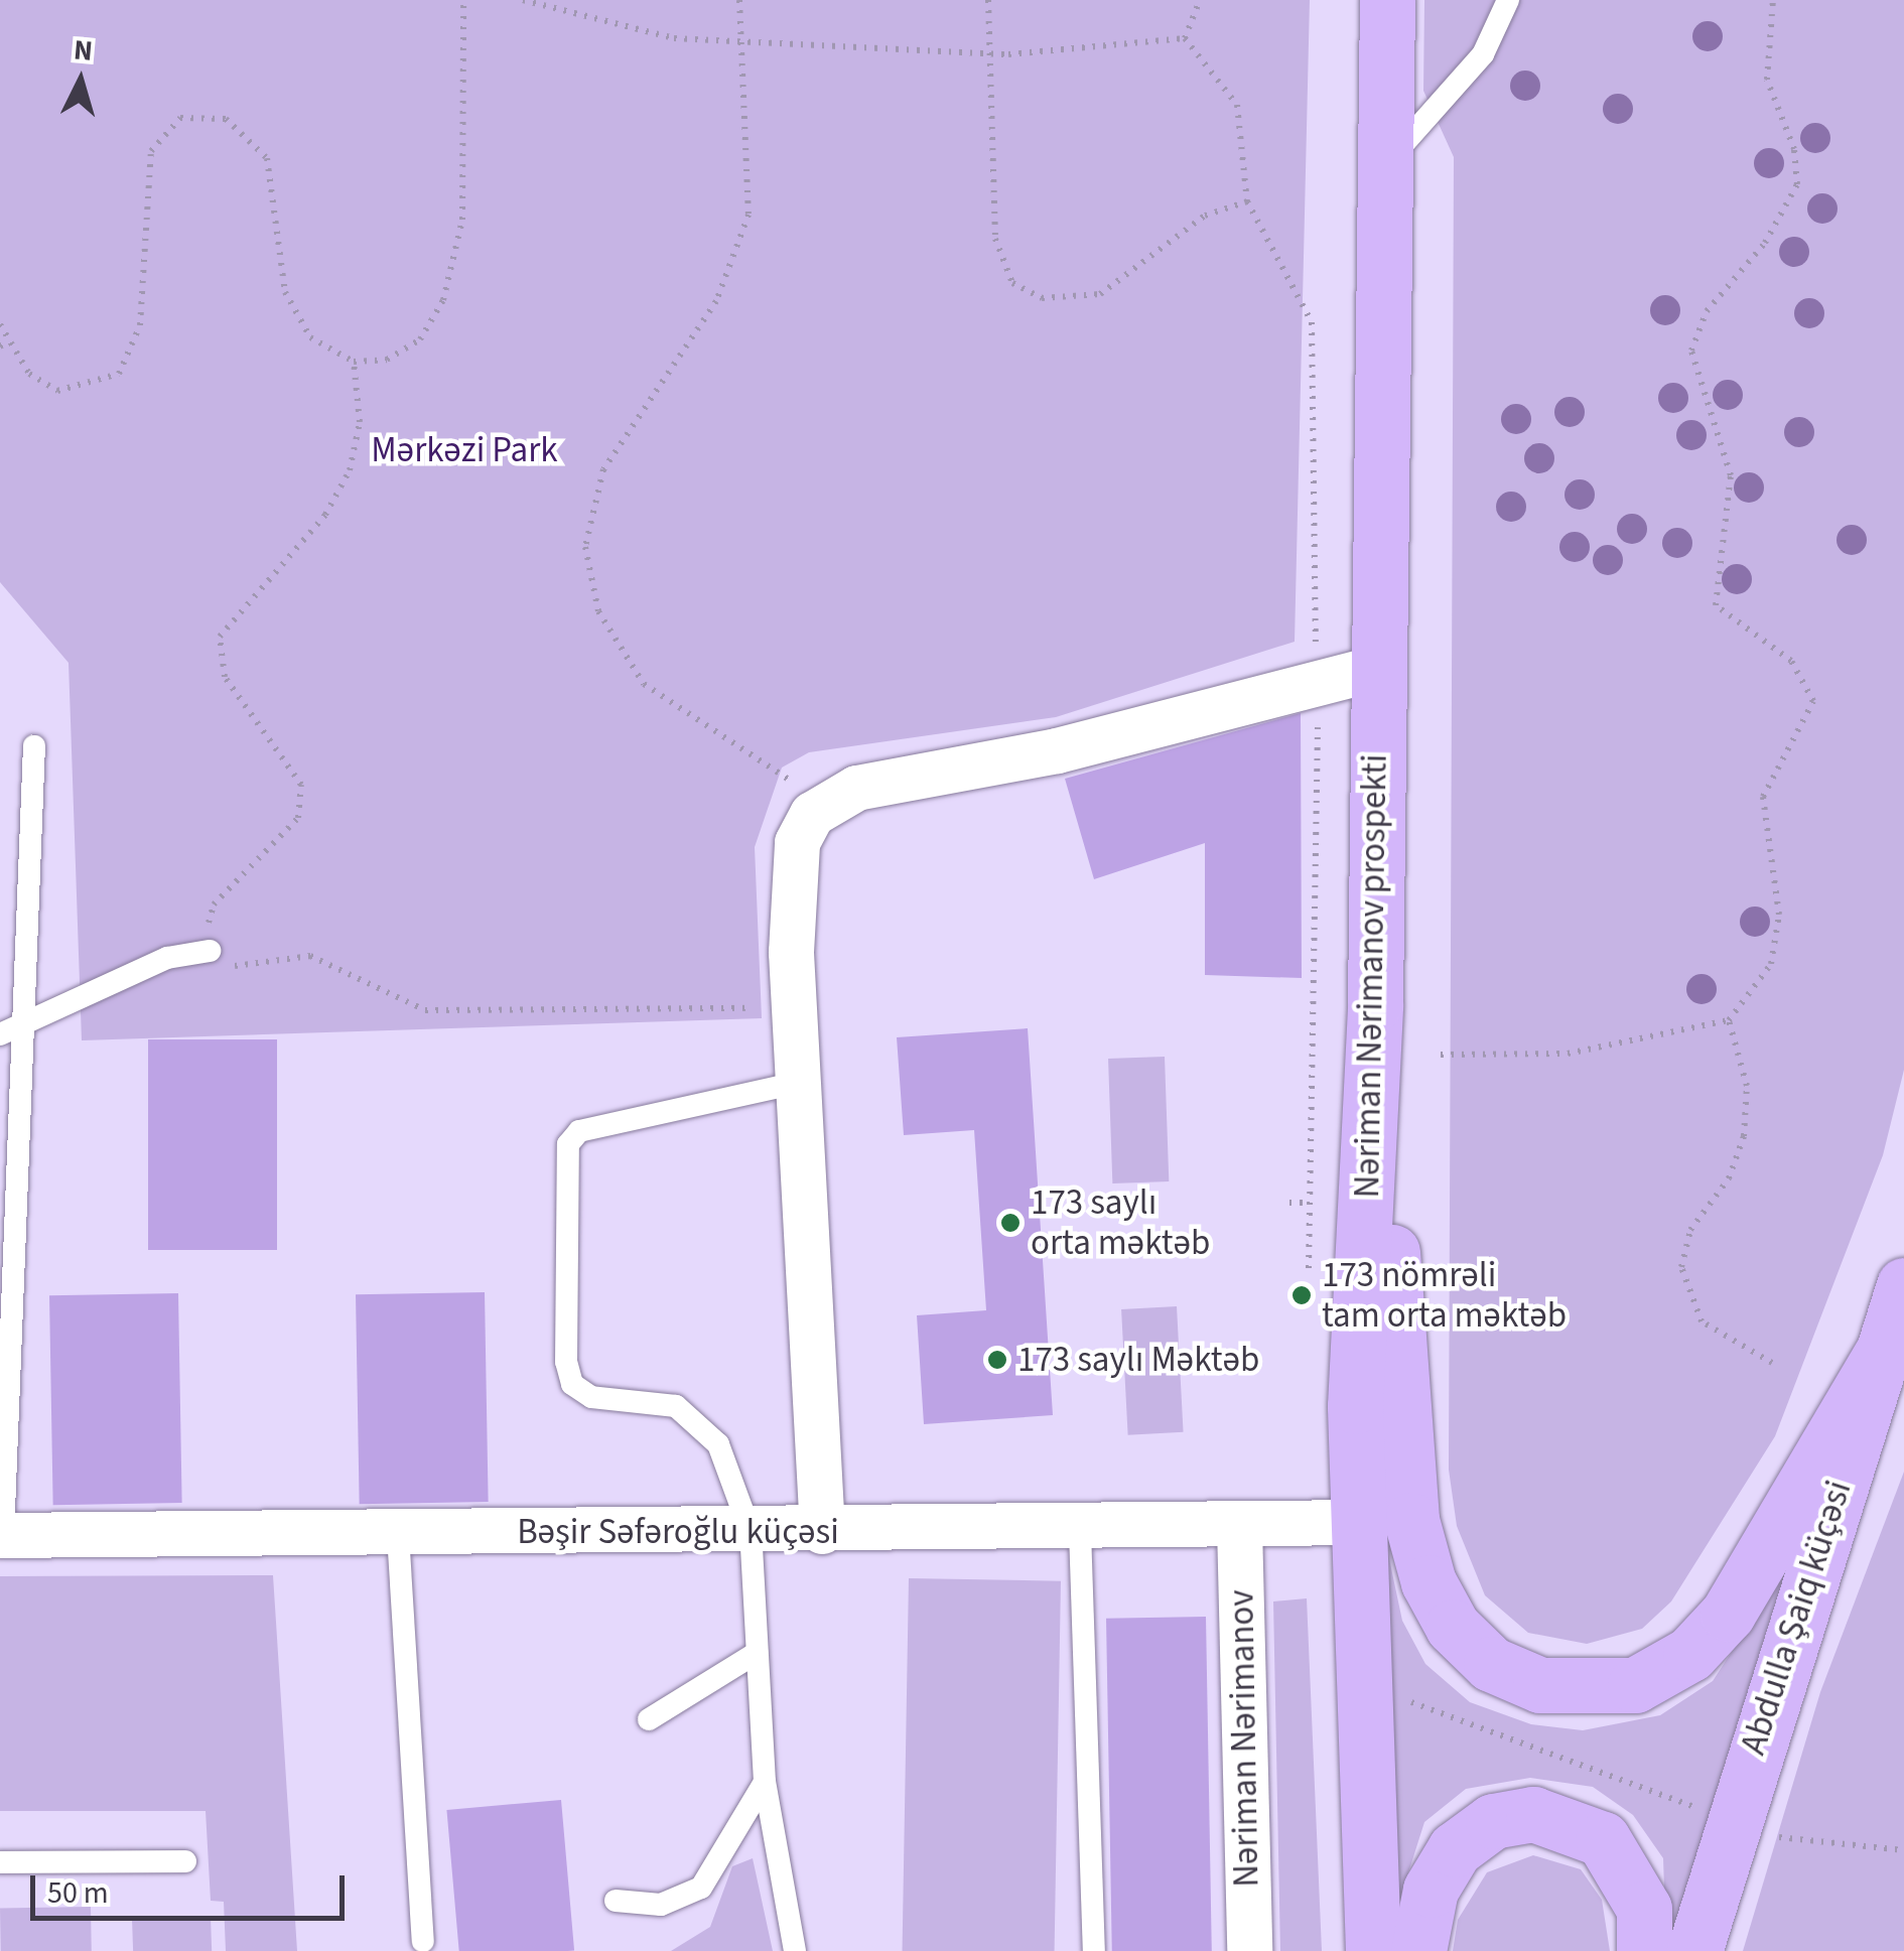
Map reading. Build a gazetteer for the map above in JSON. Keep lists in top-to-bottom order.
{
  "streets": {
    "main road": ["Nəriman Nərimanov prospekti", "Abdulla Şaiq küçəsi"],
    "street": ["Bəşir Səfəroğlu küçəsi", "Nəriman Nərimanov"]
  },
  "crossings": [
    ["Nəriman Nərimanov prospekti", "Bəşir Səfəroğlu küçəsi"],
    ["Bəşir Səfəroğlu küçəsi", "Nəriman Nərimanov"]
  ],
  "parks": ["Mərkəzi Park"],
  "places": ["173 saylı orta məktəb", "173 nömrəli tam orta məktəb", "173 saylı Məktəb"],
  "scale_bar": "50 m",
  "north": "top"
}
